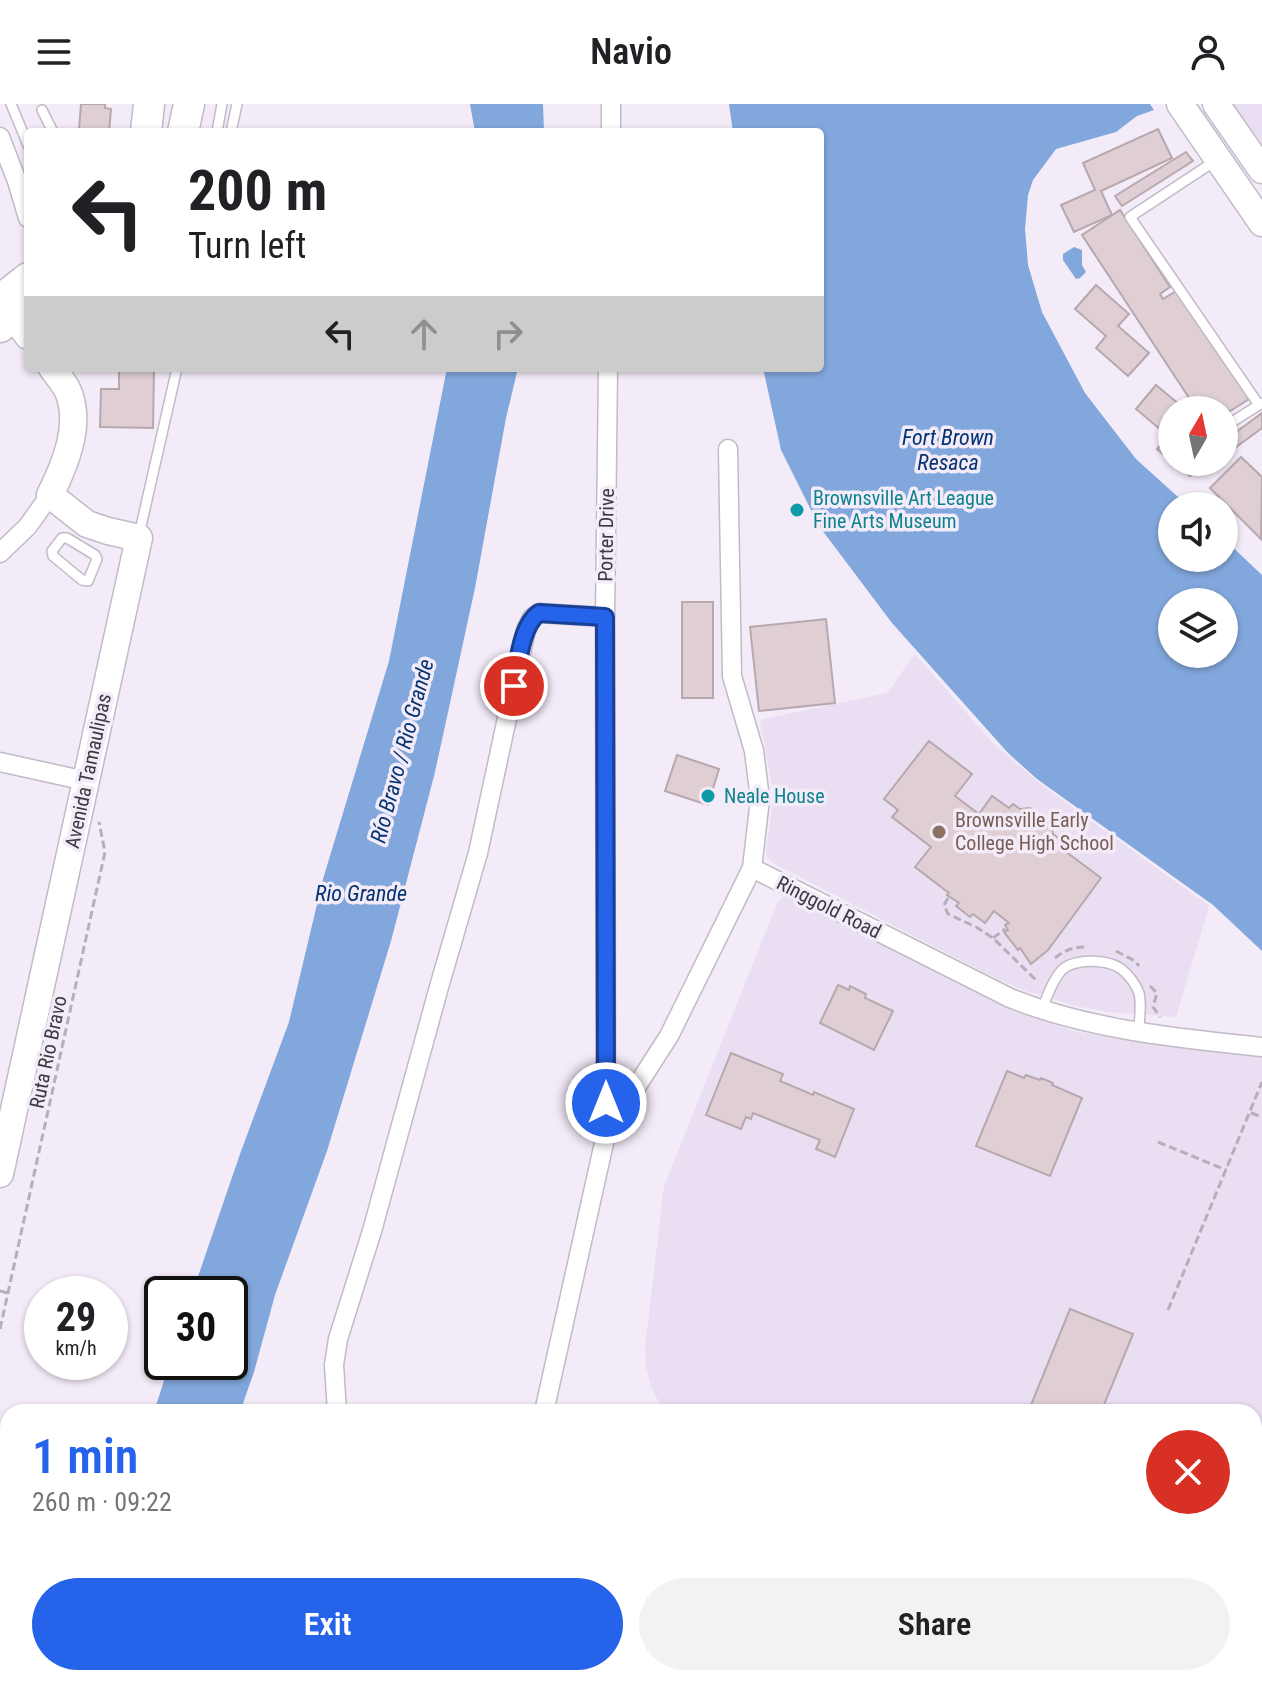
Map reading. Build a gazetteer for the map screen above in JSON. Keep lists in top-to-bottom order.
{
  "streets": {
    "street": ["Porter Drive", "Avenida Tamaulipas", "Ringgold Road"],
    "path": ["Ruta Rio Bravo"]
  },
  "water": ["Fort Brown Resaca", "Río Bravo / Rio Grande", "Rio Grande"],
  "places": ["Brownsville Art League Fine Arts Museum", "Neale House", "Brownsville Early College High School"],
  "north": "top",
  "page": {
    "header": "Navio",
    "turn": ["200 m", "Turn left"],
    "speed": "29 km/h",
    "limit": "30",
    "heading": ["1 min", "260 m · 09:22"],
    "buttons": ["Exit", "Share"]
  }
}
